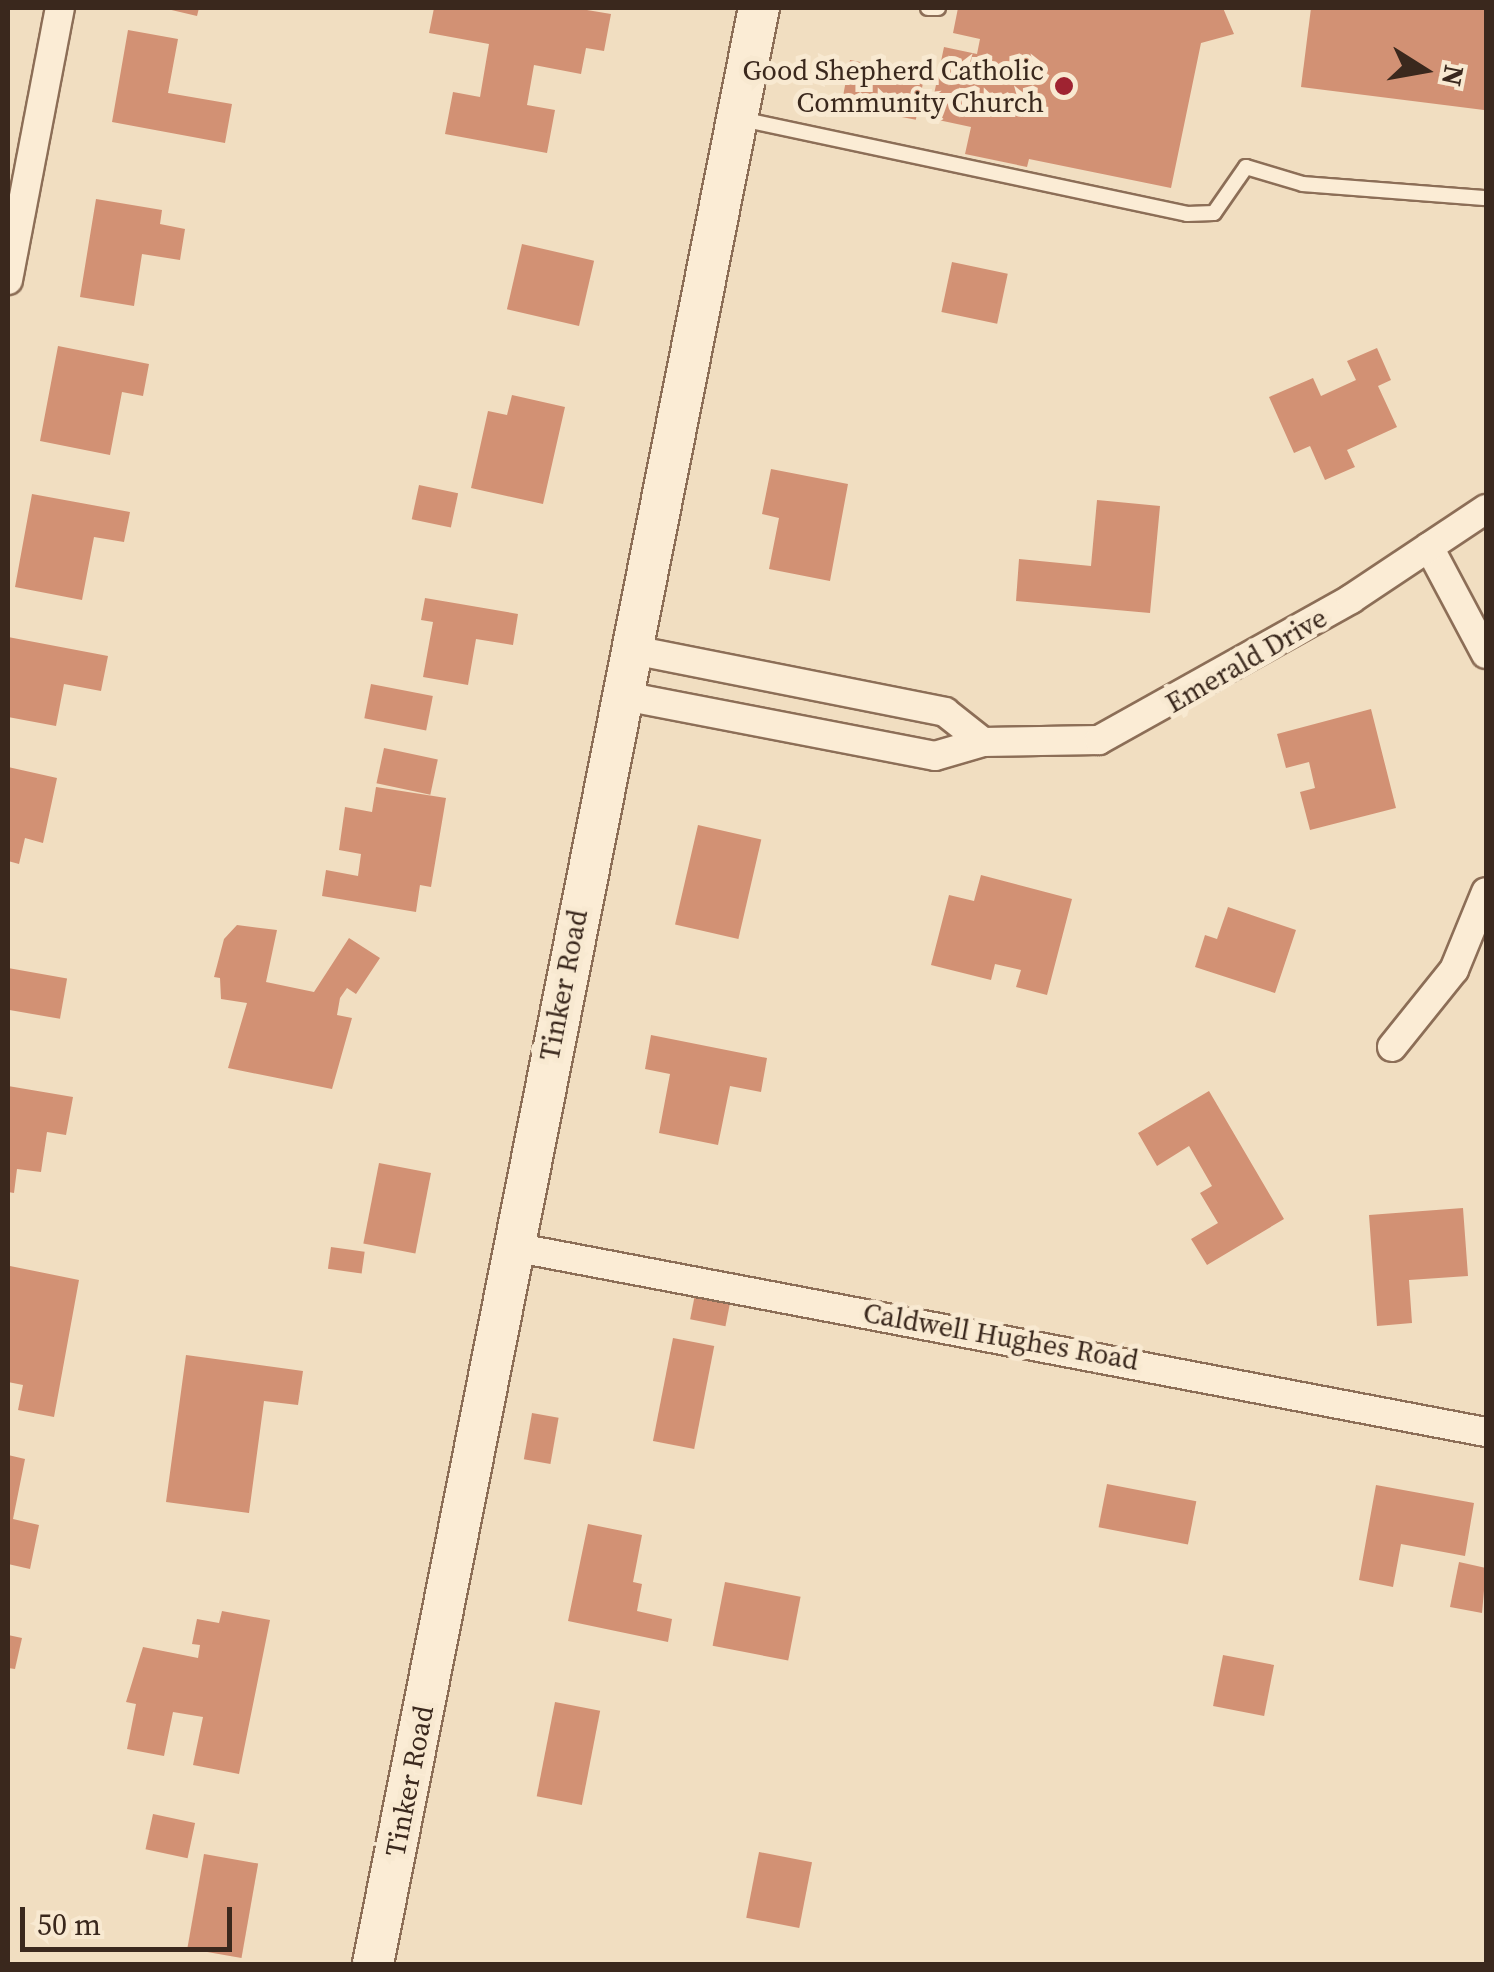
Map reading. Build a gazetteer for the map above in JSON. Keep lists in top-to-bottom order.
{
  "streets": {
    "main road": ["Tinker Road"],
    "street": ["Emerald Drive", "Caldwell Hughes Road"]
  },
  "crossings": [
    ["Emerald Drive", "Tinker Road"],
    ["Tinker Road", "Caldwell Hughes Road"]
  ],
  "places": ["Good Shepherd Catholic Community Church"],
  "scale_bar": "50 m",
  "north": "right"
}
